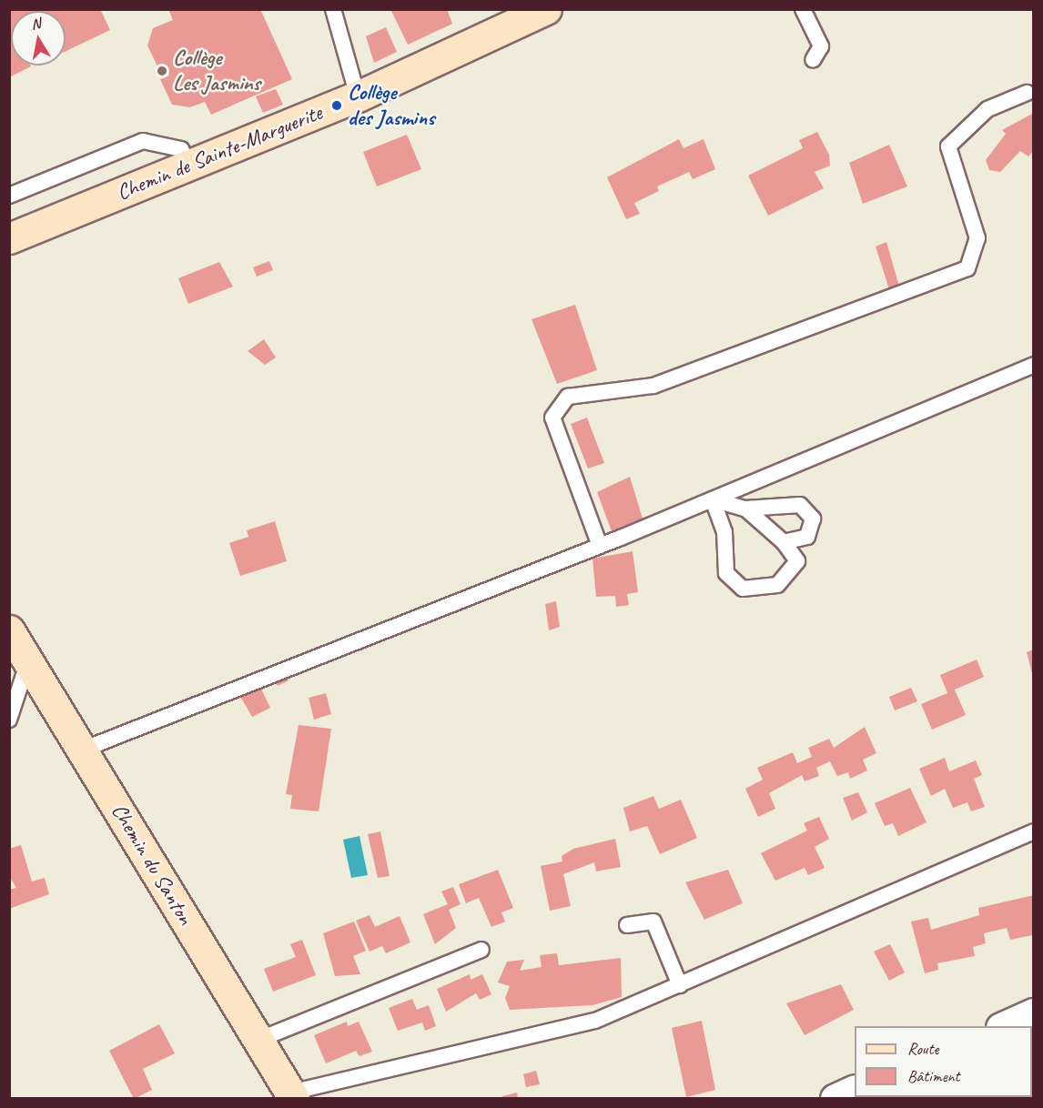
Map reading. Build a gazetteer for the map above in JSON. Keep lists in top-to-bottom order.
{
  "streets": {
    "street": ["Chemin de Sainte-Marguerite", "Chemin du Santon"]
  },
  "places": ["Collège Les Jasmins", "Collège des Jasmins"],
  "legend": ["Route", "Bâtiment"],
  "north": "top"
}
